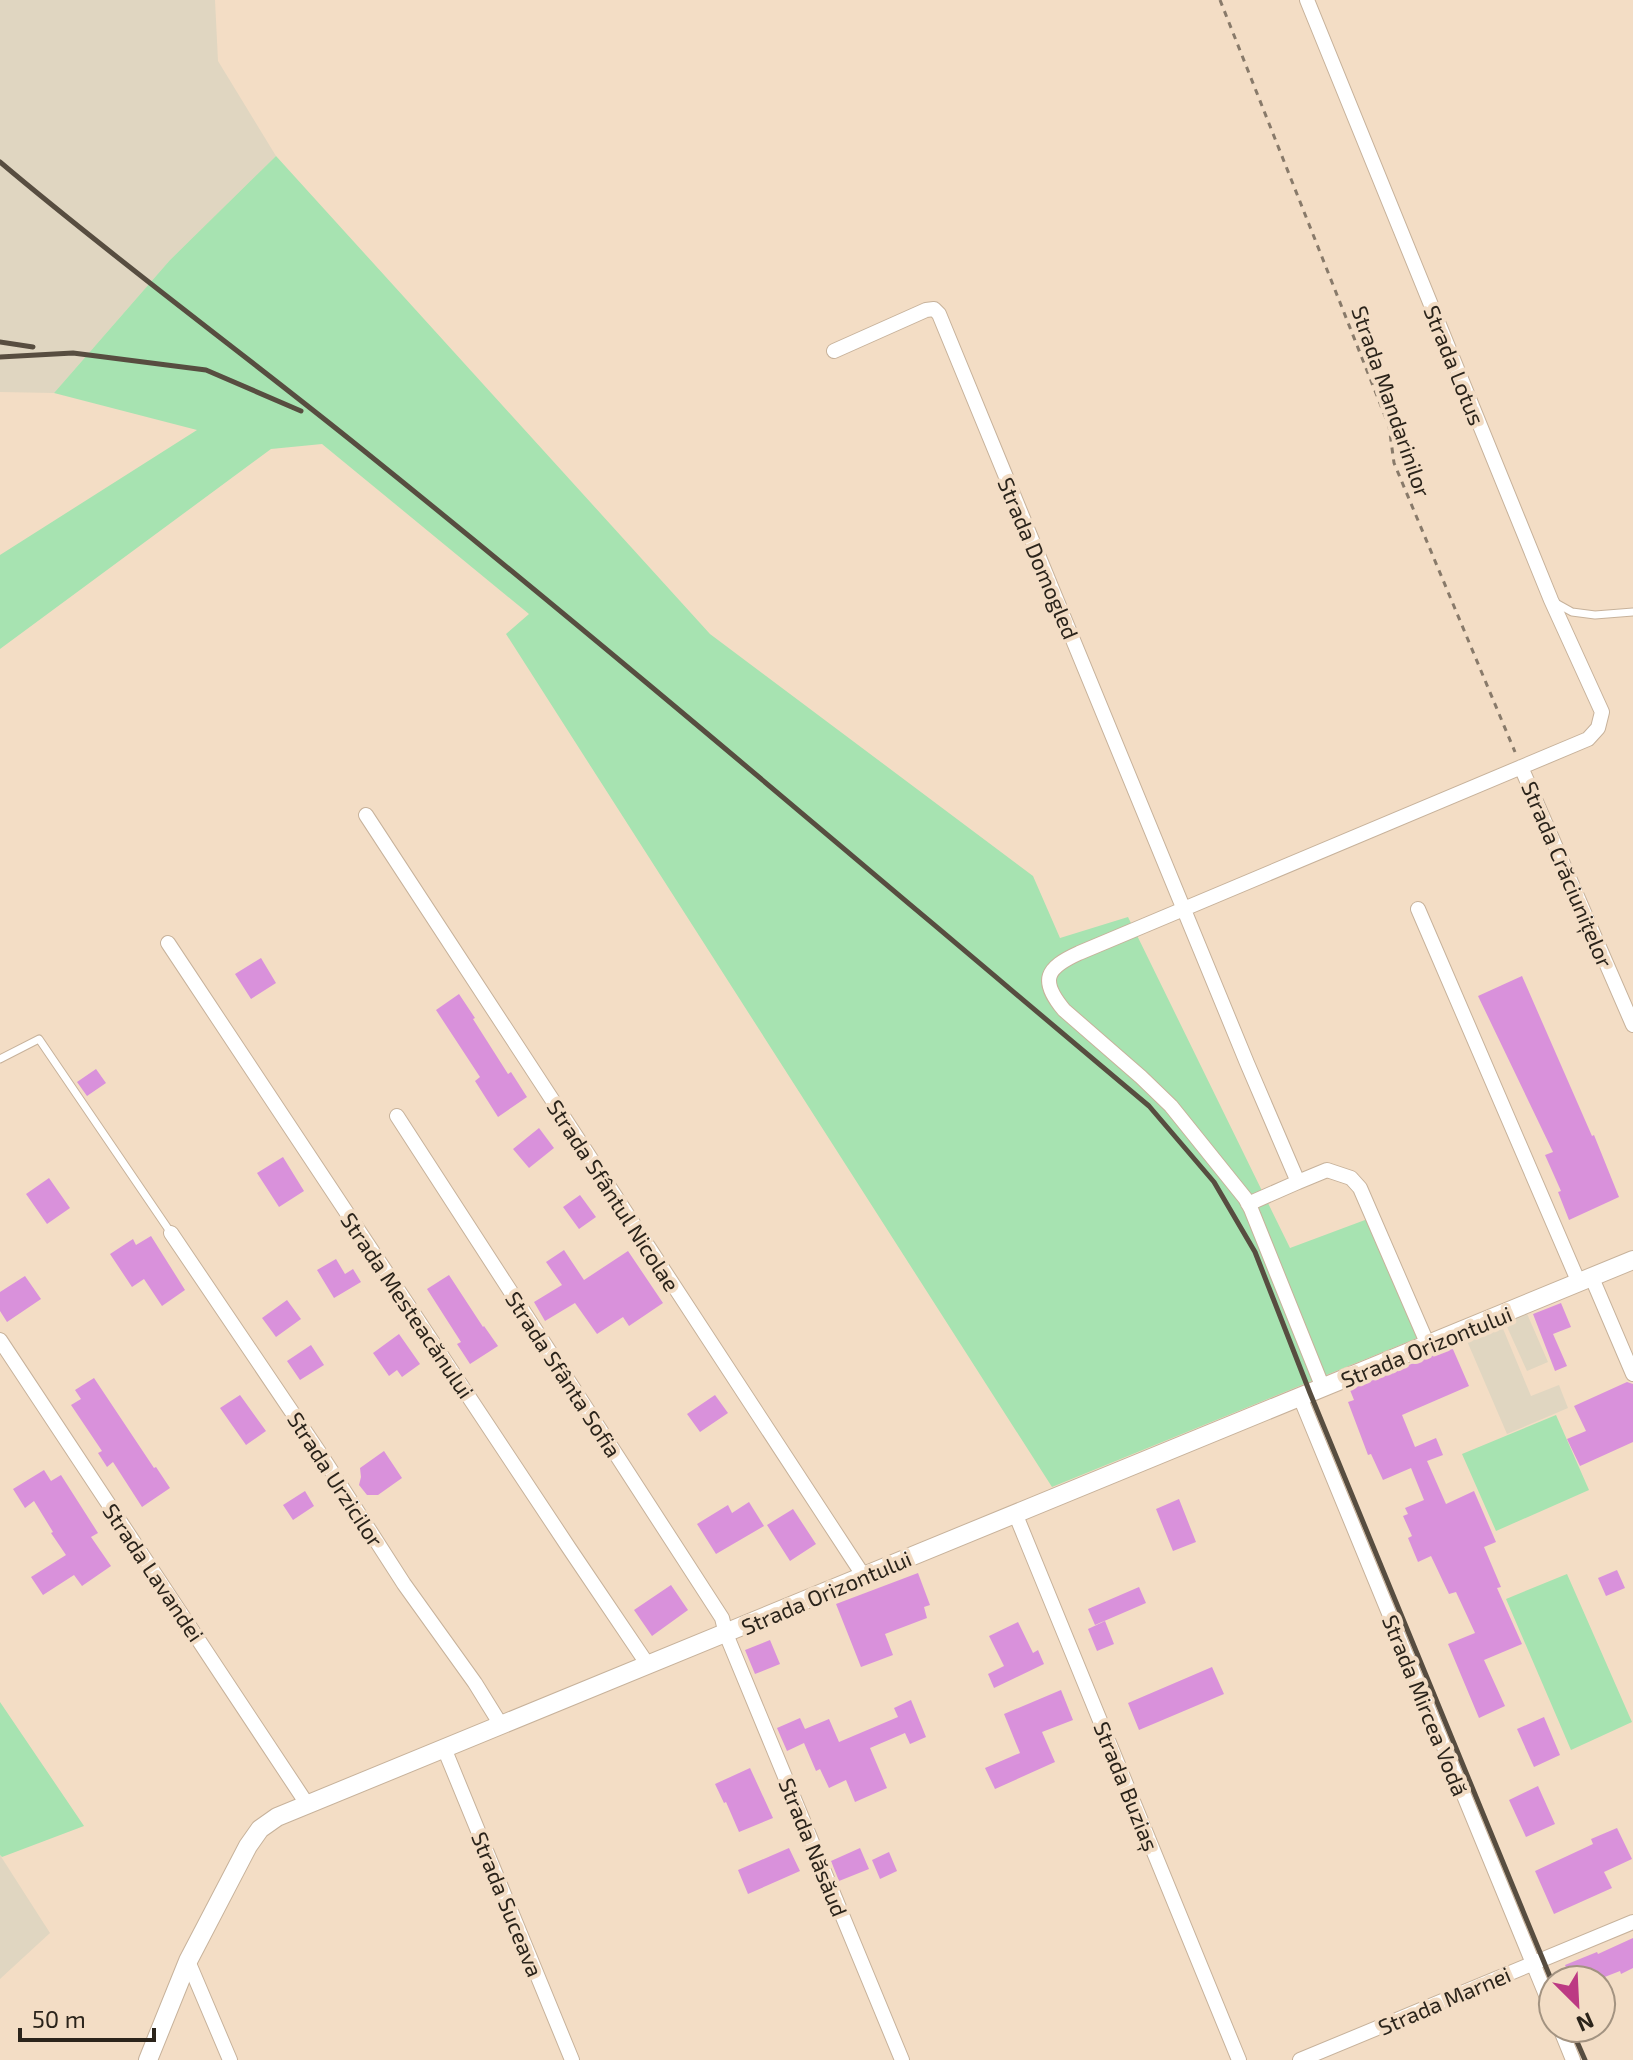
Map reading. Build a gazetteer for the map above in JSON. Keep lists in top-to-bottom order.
{
  "streets": {
    "street": [
      "Strada Lotus",
      "Strada Domogled",
      "Strada Crăciunițelor",
      "Strada Sfântul Nicolae",
      "Strada Mesteacănului",
      "Strada Orizontului",
      "Strada Sfânta Sofia",
      "Strada Urzicilor",
      "Strada Lavandei",
      "Strada Mircea Vodă",
      "Strada Buziaș",
      "Strada Năsăud",
      "Strada Suceava",
      "Strada Marnei"
    ],
    "path": ["Strada Mandarinilor"]
  },
  "crossings": [
    ["Strada Lotus", "Strada Mandarinilor"],
    ["Strada Lotus", "Strada Crăciunițelor"],
    ["Strada Mandarinilor", "Strada Crăciunițelor"],
    ["Strada Sfântul Nicolae", "Strada Orizontului"],
    ["Strada Mesteacănului", "Strada Orizontului"],
    ["Strada Orizontului", "Strada Sfânta Sofia"],
    ["Strada Orizontului", "Strada Urzicilor"],
    ["Strada Orizontului", "Strada Lavandei"],
    ["Strada Orizontului", "Strada Mircea Vodă"],
    ["Strada Orizontului", "Strada Buziaș"],
    ["Strada Orizontului", "Strada Năsăud"],
    ["Strada Orizontului", "Strada Suceava"],
    ["Strada Sfânta Sofia", "Strada Năsăud"],
    ["Strada Mircea Vodă", "Strada Marnei"]
  ],
  "scale_bar": "50 m",
  "north": "bottom right"
}
